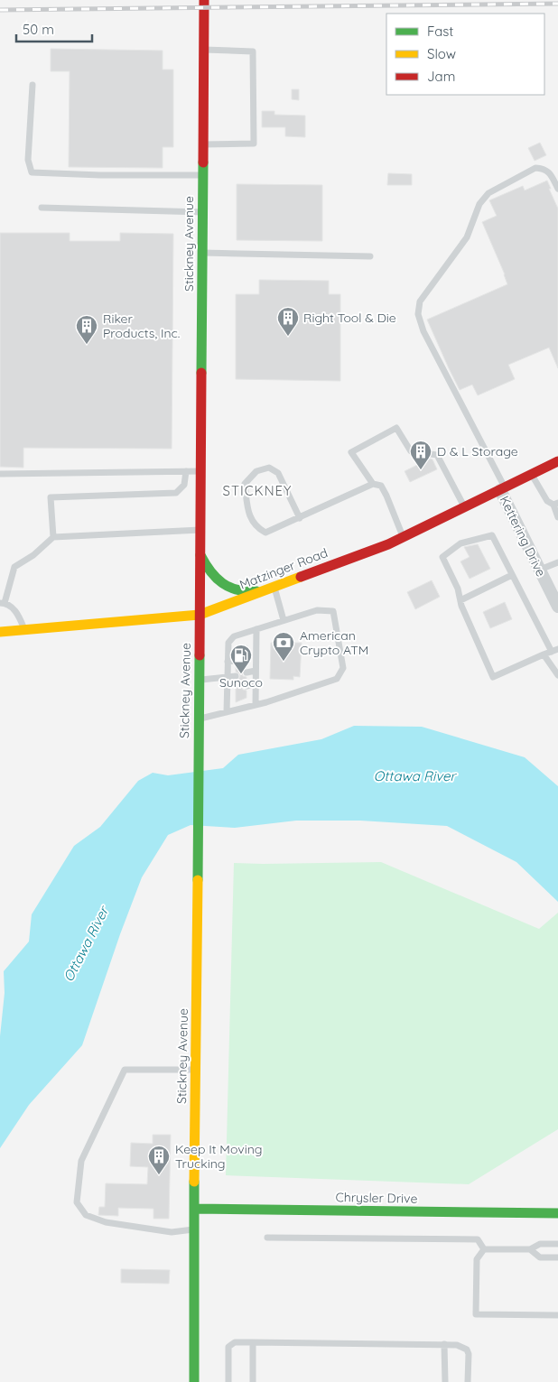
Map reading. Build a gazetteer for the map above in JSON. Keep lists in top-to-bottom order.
{
  "streets": {
    "street": [
      "Stickney Avenue",
      "Kettering Drive",
      "Matzinger Road",
      "Chrysler Drive"
    ]
  },
  "crossings": [
    ["Stickney Avenue", "Matzinger Road"],
    ["Stickney Avenue", "Chrysler Drive"],
    ["Kettering Drive", "Matzinger Road"]
  ],
  "districts": ["STICKNEY"],
  "water": ["Ottawa River"],
  "places": {
    "building": [
      "Right Tool & Die",
      "Riker Products, Inc.",
      "D & L Storage",
      "Keep It Moving Trucking"
    ],
    "bank": ["American Crypto ATM"],
    "fuel station": ["Sunoco"]
  },
  "legend": ["Fast", "Slow", "Jam"],
  "scale_bar": "50 m"
}
